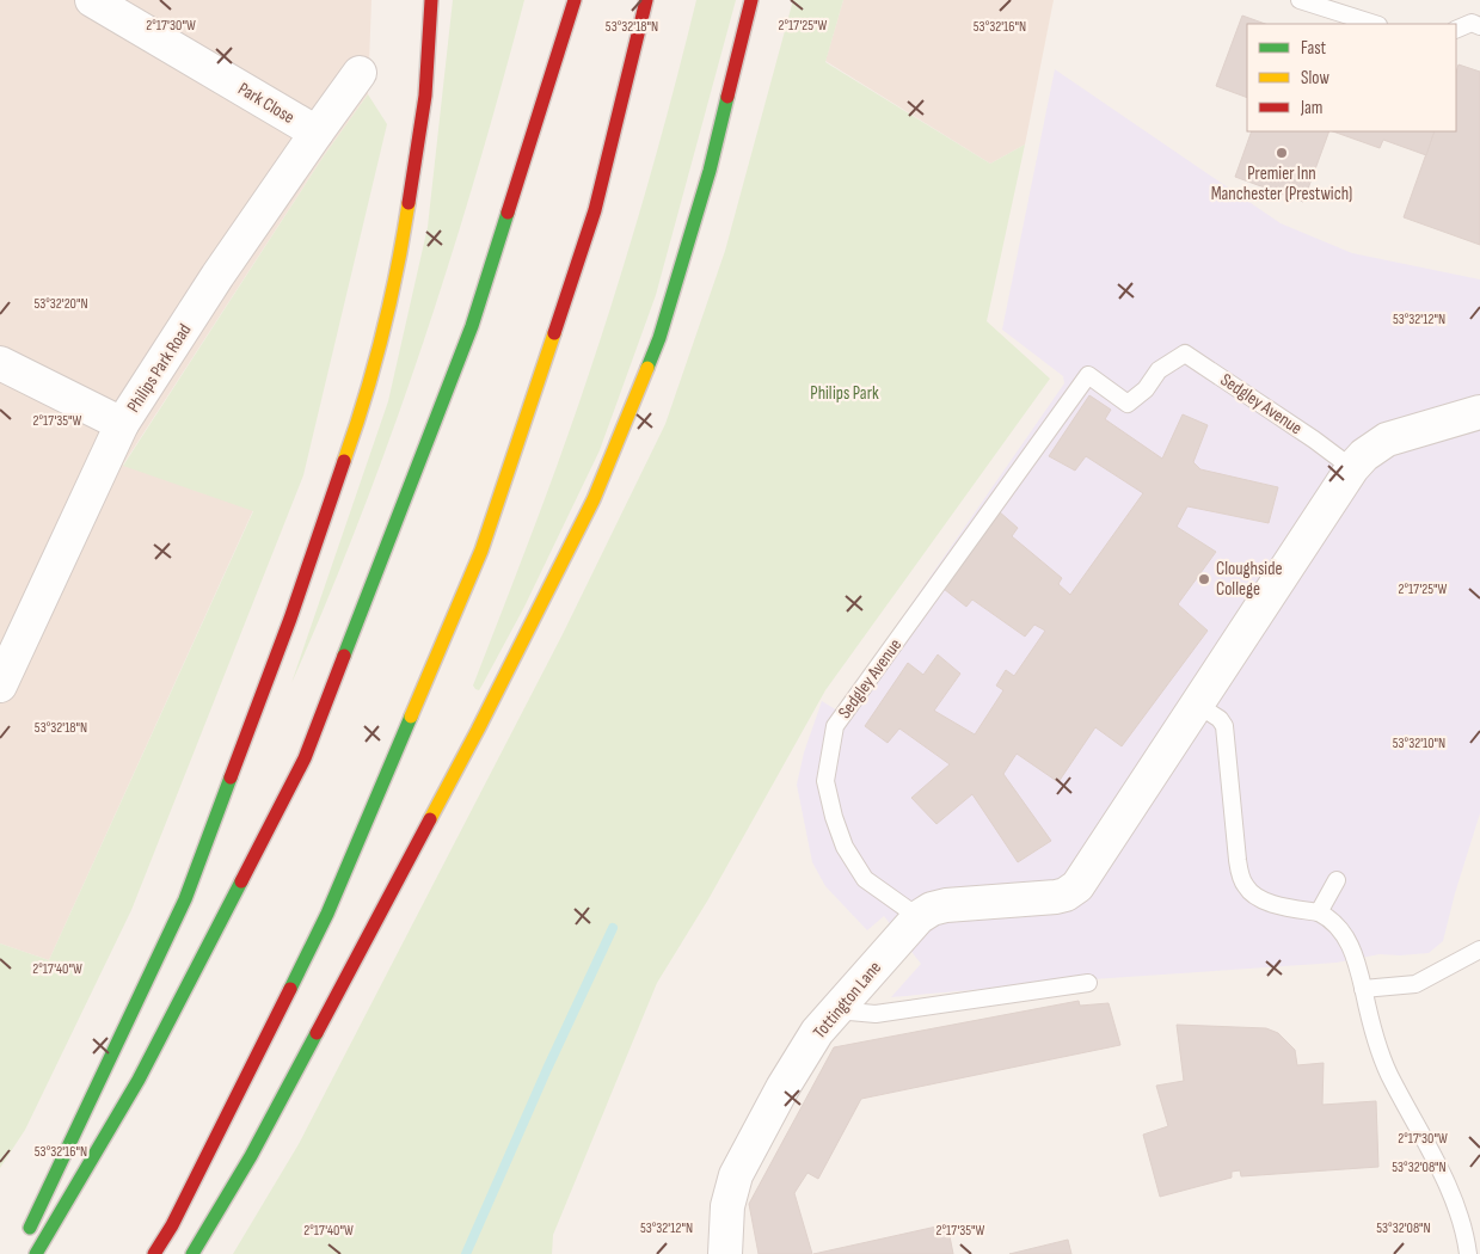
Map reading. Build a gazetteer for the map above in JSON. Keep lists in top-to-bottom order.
{
  "streets": {
    "street": ["Park Close", "Philips Park Road", "Tottington Lane"],
    "lane": ["Sedgley Avenue"]
  },
  "crossings": [
    ["Park Close", "Philips Park Road"],
    ["Sedgley Avenue", "Tottington Lane"]
  ],
  "parks": ["Philips Park"],
  "places": ["Premier Inn Manchester (Prestwich)", "Cloughside College"],
  "legend": ["Fast", "Slow", "Jam"],
  "coordinates": [
    "2°17'30\"W",
    "2°17'25\"W",
    "53°32'18\"N",
    "53°32'16\"N",
    "53°32'20\"N",
    "53°32'12\"N",
    "2°17'35\"W",
    "53°32'10\"N",
    "2°17'40\"W",
    "53°32'08\"N"
  ]
}
